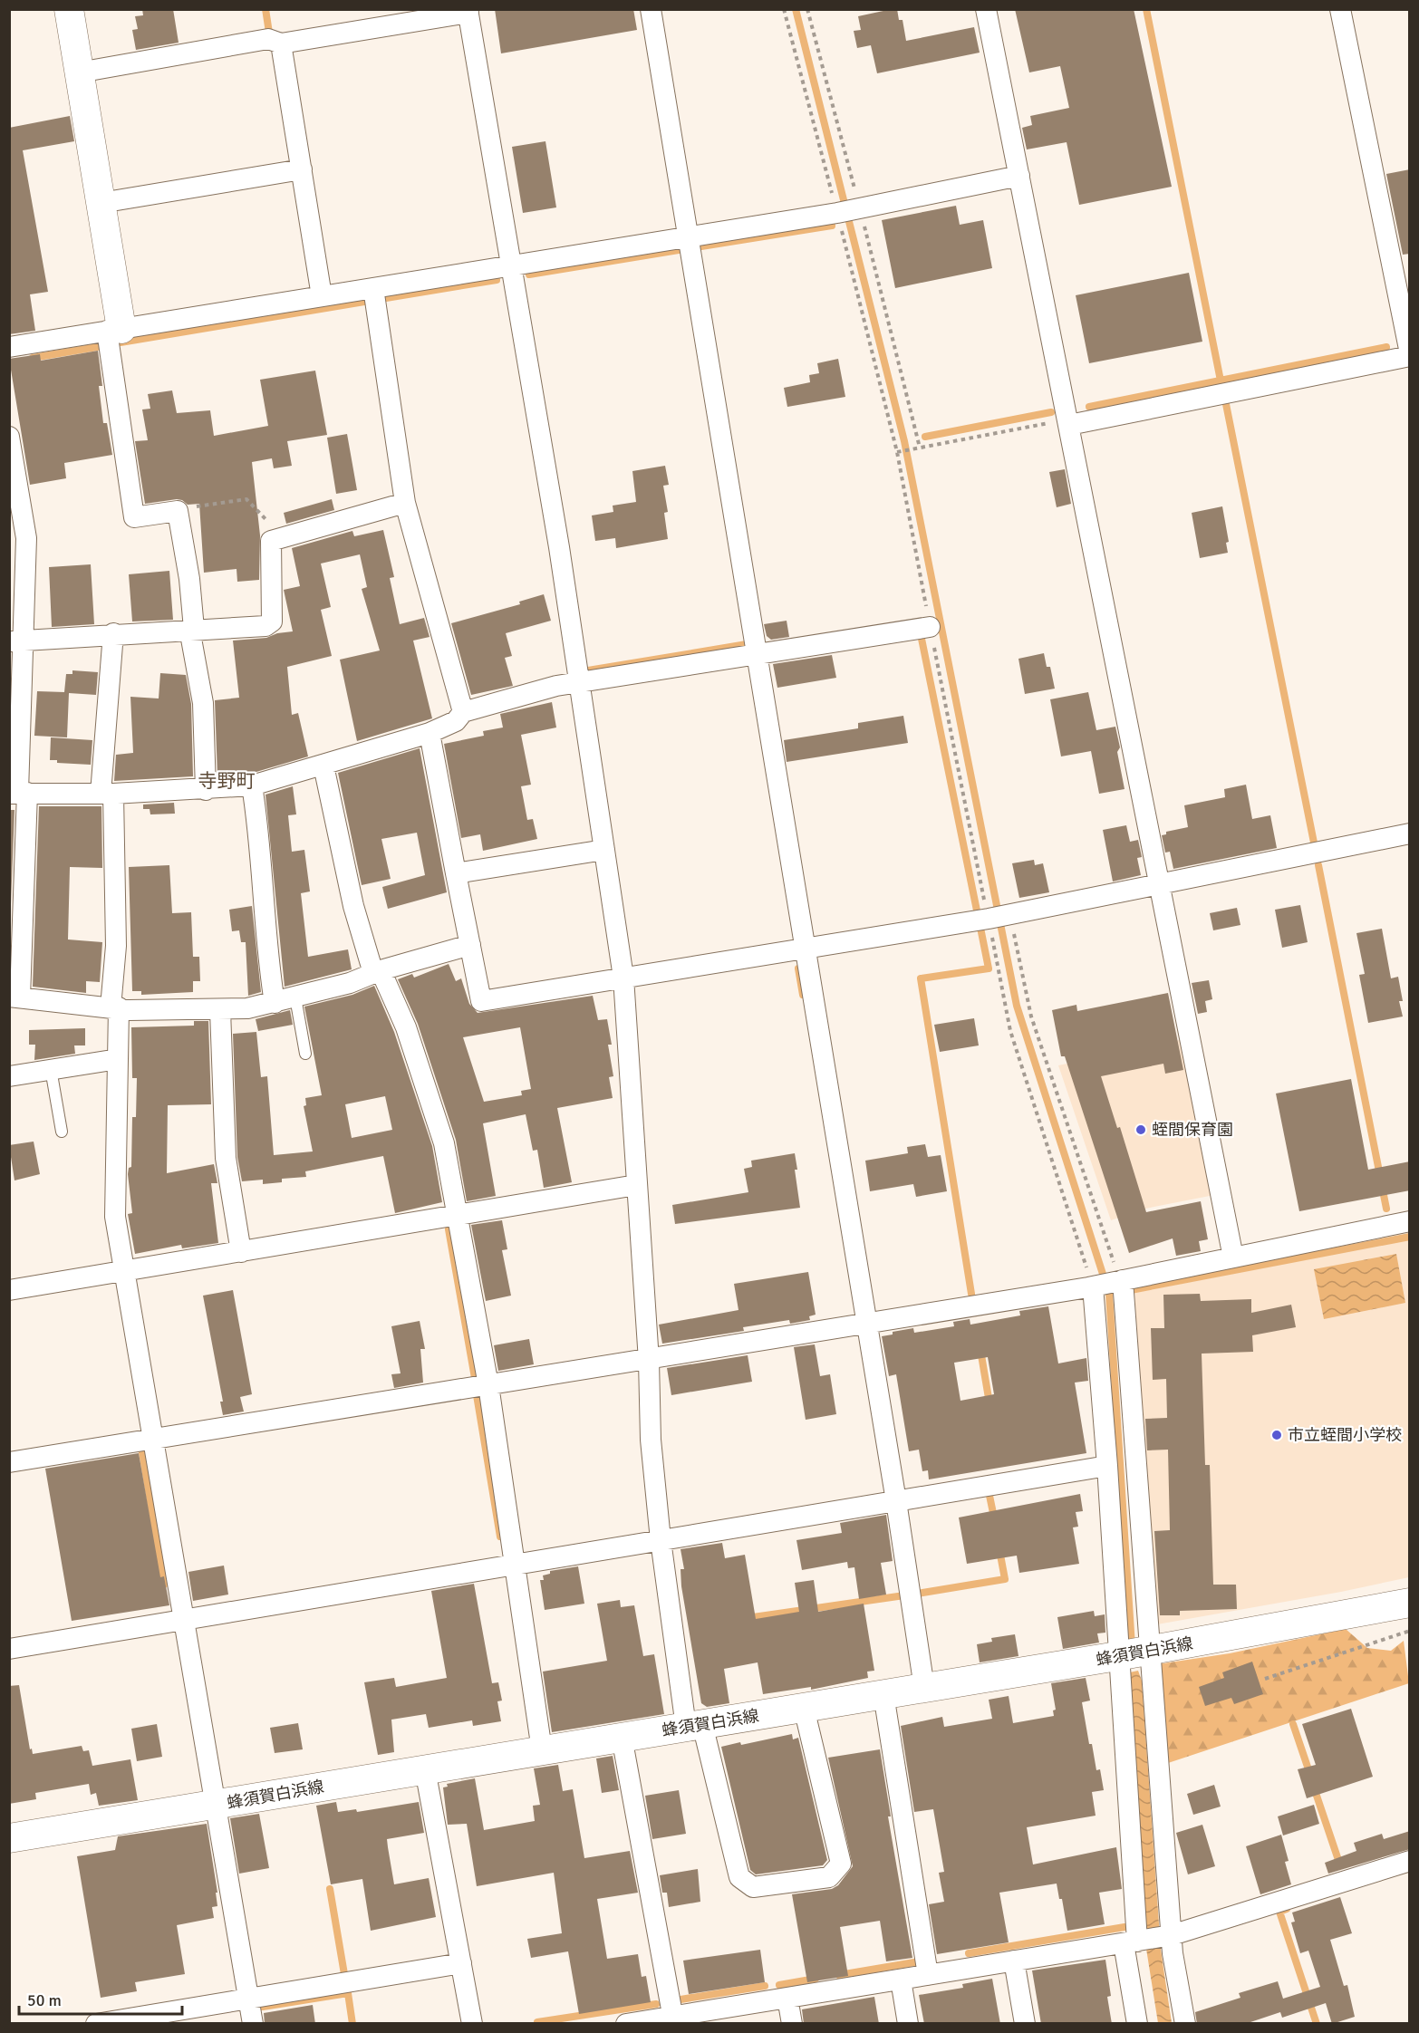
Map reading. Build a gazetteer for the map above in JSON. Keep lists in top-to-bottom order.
{
  "streets": {
    "main road": ["蜂須賀白浜線"]
  },
  "districts": ["寺野町"],
  "places": ["蛭間保育園", "市立蛭間小学校"],
  "scale_bar": "50 m"
}
